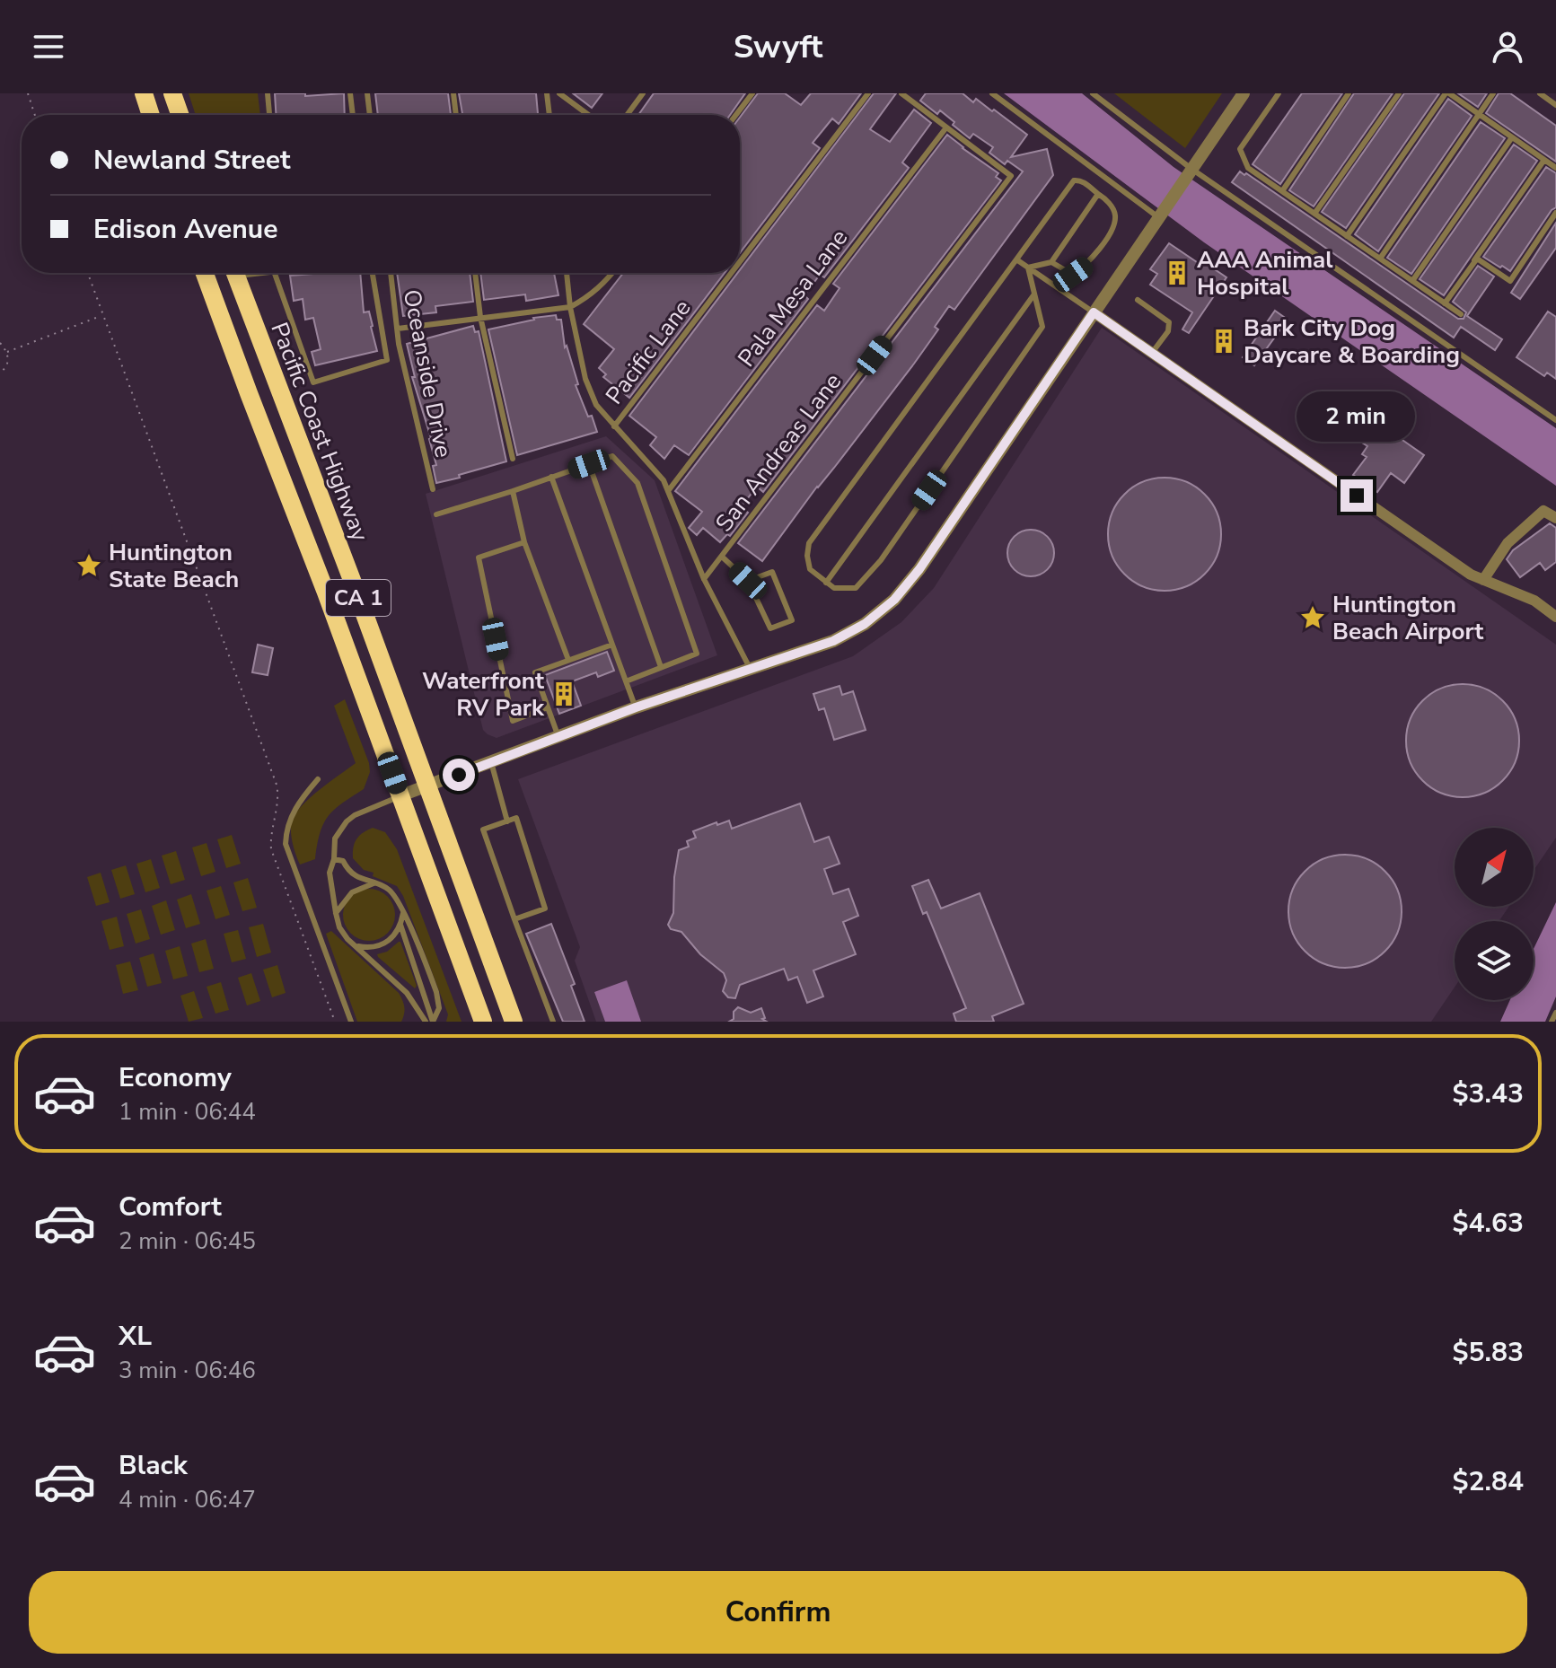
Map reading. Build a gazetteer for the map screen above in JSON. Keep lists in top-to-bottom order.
{
  "streets": {
    "highway": ["Pacific Coast Highway", "CA 1"],
    "lane": [
      "Pala Mesa Lane",
      "Pacific Lane",
      "Oceanside Drive",
      "San Andreas Lane"
    ]
  },
  "crossings": [
    ["Pala Mesa Lane", "San Andreas Lane"]
  ],
  "places": {
    "building": ["AAA Animal Hospital", "Bark City Dog Daycare & Boarding", "Waterfront RV Park"],
    "place": ["Huntington State Beach", "Huntington Beach Airport"]
  },
  "north": "top right",
  "page": {
    "header": "Swyft",
    "banner": ["Newland Street", "Edison Avenue"],
    "bubble": "2 min",
    "list": [
      {
        "name": "Economy",
        "note": "1 min · 06:44",
        "value": "$3.43"
      },
      {
        "name": "Comfort",
        "note": "2 min · 06:45",
        "value": "$4.63"
      },
      {
        "name": "XL",
        "note": "3 min · 06:46",
        "value": "$5.83"
      },
      {
        "name": "Black",
        "note": "4 min · 06:47",
        "value": "$2.84"
      }
    ],
    "buttons": "Confirm"
  }
}
